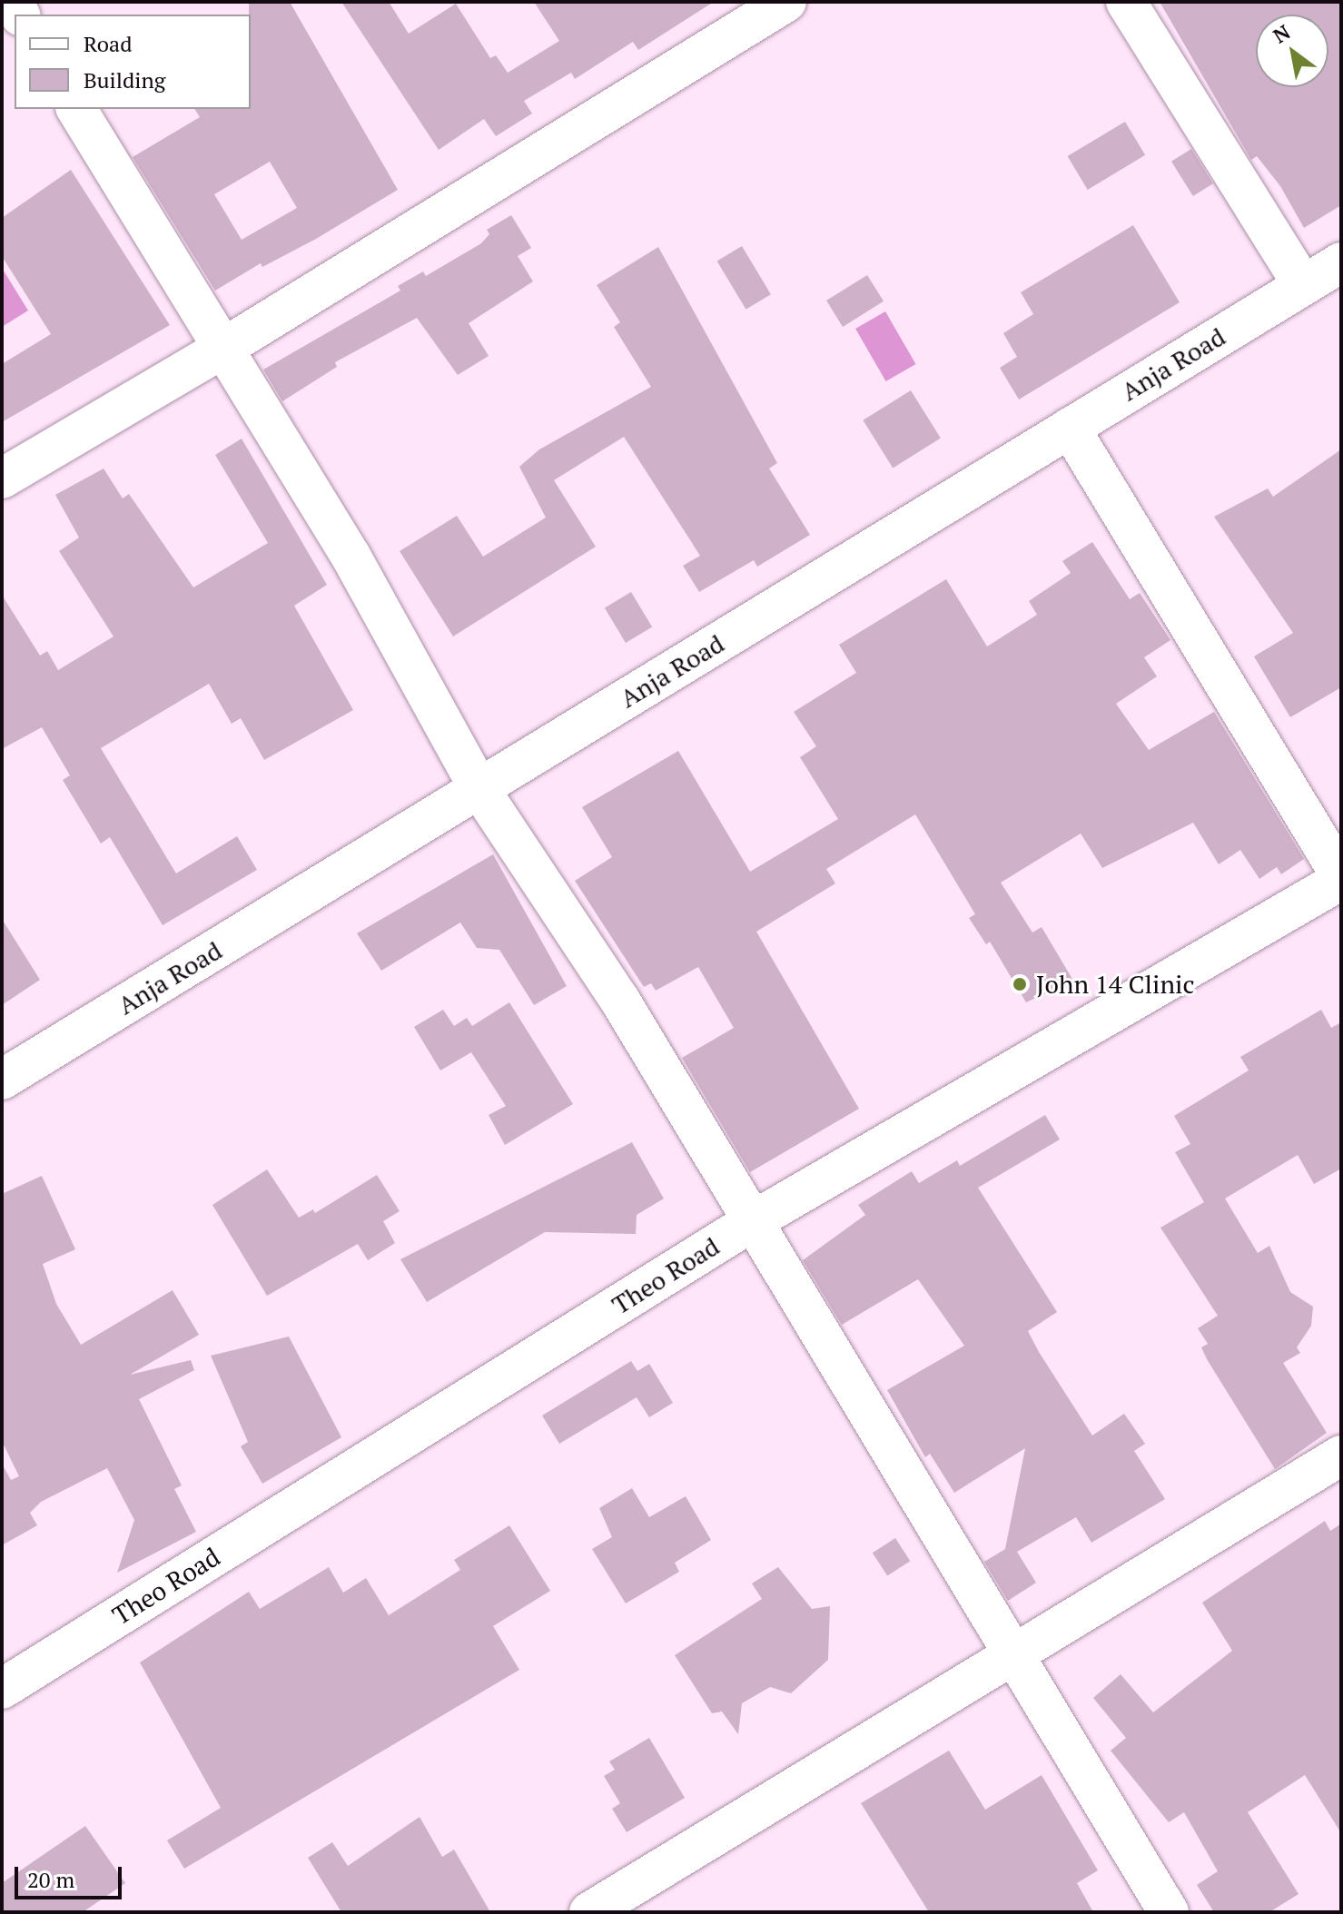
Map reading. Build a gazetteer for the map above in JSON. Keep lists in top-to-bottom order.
{
  "streets": {
    "street": ["Anja Road", "Theo Road"]
  },
  "places": ["John 14 Clinic"],
  "legend": ["Road", "Building"],
  "scale_bar": "20 m",
  "north": "top left"
}
